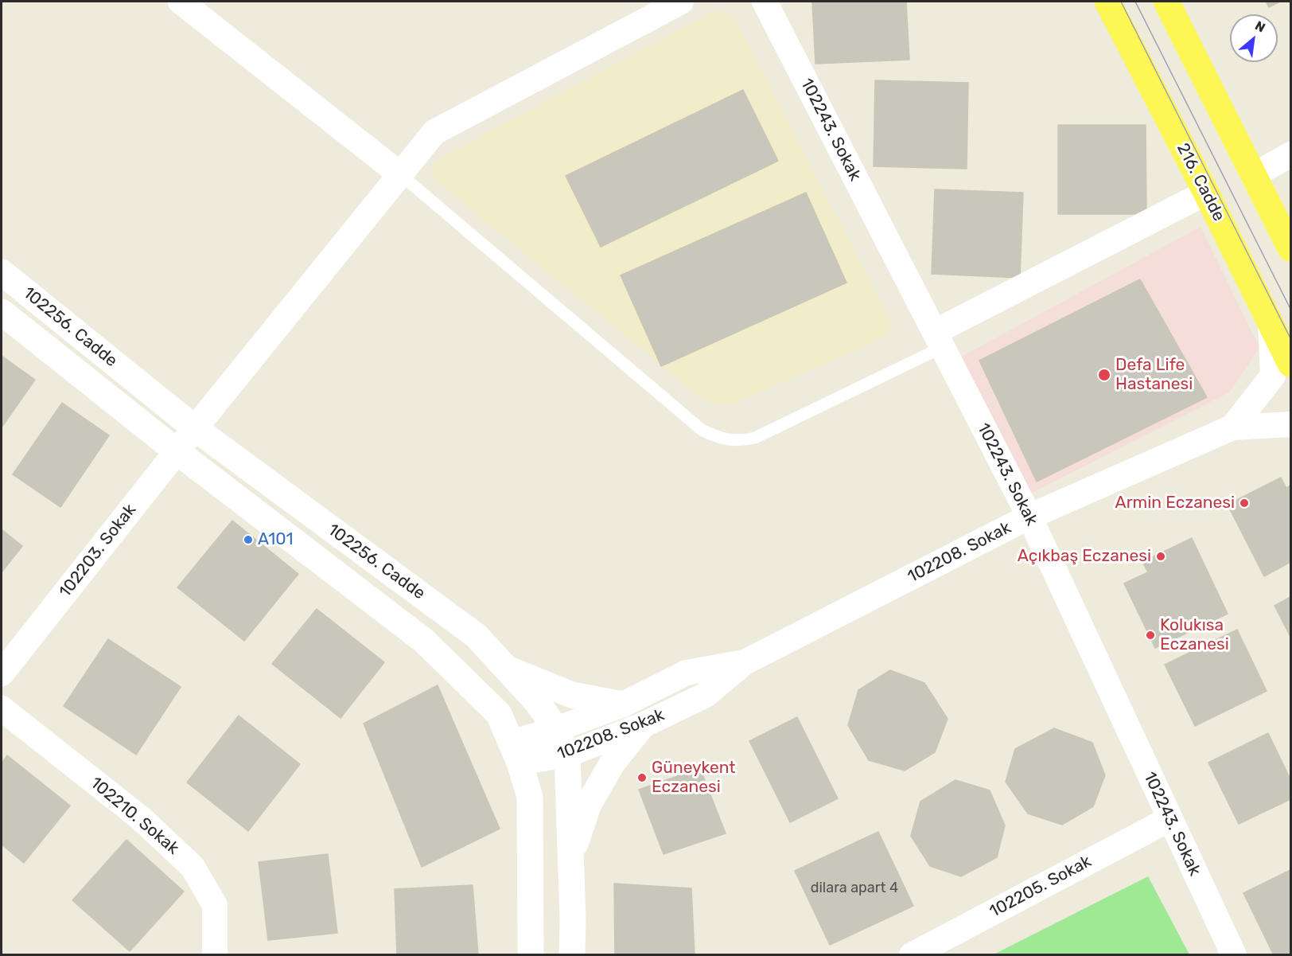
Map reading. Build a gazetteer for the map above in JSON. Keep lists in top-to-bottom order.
{
  "streets": {
    "main road": ["216. Cadde"],
    "street": [
      "102243. Sokak",
      "102256. Cadde",
      "102203. Sokak",
      "102208. Sokak",
      "102210. Sokak",
      "102205. Sokak"
    ]
  },
  "crossings": [
    ["102243. Sokak", "102208. Sokak"],
    ["102243. Sokak", "102205. Sokak"],
    ["216. Cadde", "102208. Sokak"],
    ["102256. Cadde", "102203. Sokak"],
    ["102256. Cadde", "102208. Sokak"]
  ],
  "places": [
    "Defa Life Hastanesi",
    "Armin Eczanesi",
    "A101",
    "Açıkbaş Eczanesi",
    "Kolukısa Eczanesi",
    "Güneykent Eczanesi"
  ],
  "house_numbers": ["dilara apart 4"],
  "north": "top right"
}
